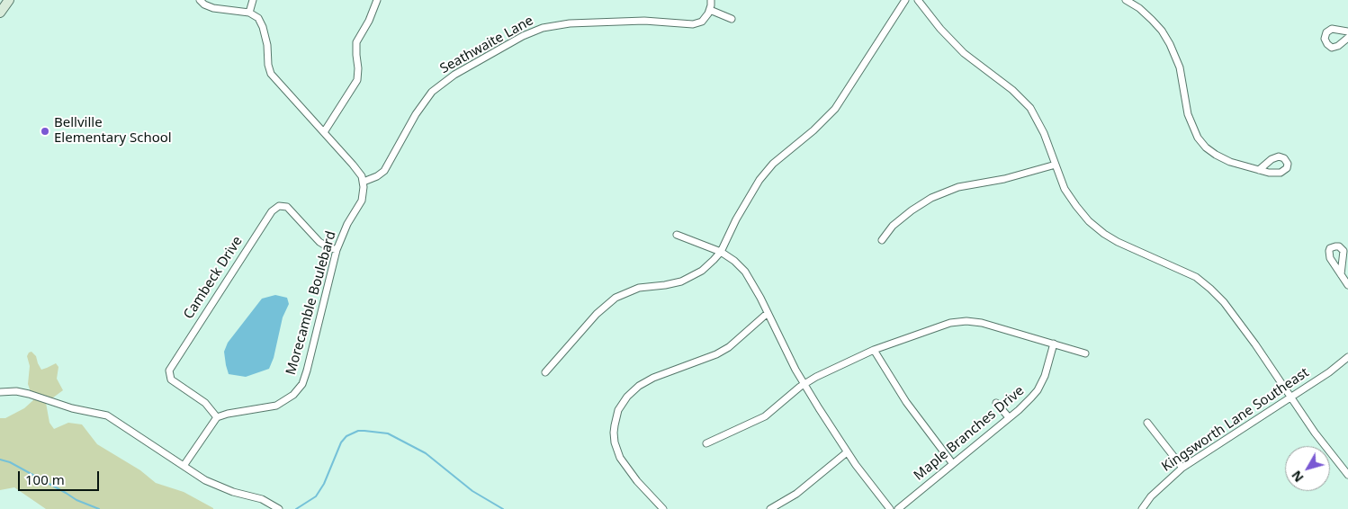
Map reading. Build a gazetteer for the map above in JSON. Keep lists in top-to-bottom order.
{
  "streets": {
    "street": [
      "Seathwaite Lane",
      "Cambeck Drive",
      "Morecamble Boulebard",
      "Kingsworth Lane Southeast",
      "Maple Branches Drive"
    ]
  },
  "crossings": [
    ["Seathwaite Lane", "Morecamble Boulebard"],
    ["Cambeck Drive", "Morecamble Boulebard"]
  ],
  "places": ["Bellville Elementary School"],
  "scale_bar": "100 m",
  "north": "bottom left"
}
